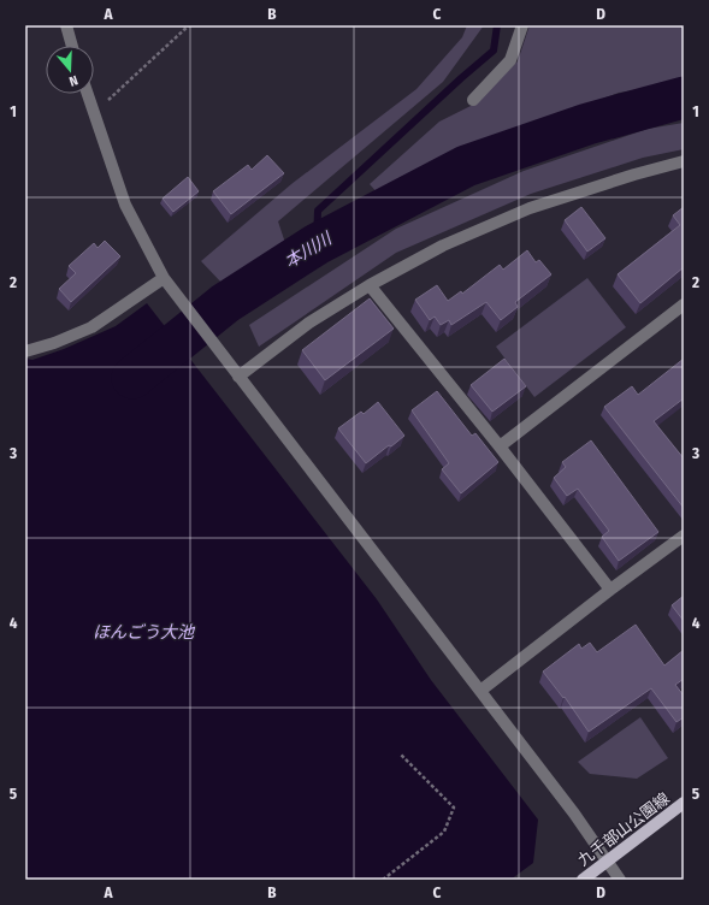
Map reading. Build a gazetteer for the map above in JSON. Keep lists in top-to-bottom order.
{
  "streets": {
    "main road": ["九千部山公園線"]
  },
  "water": ["本川川", "ほんごう大池"],
  "north": "bottom",
  "grid": {
    "columns": [
      "A",
      "B",
      "C",
      "D"
    ],
    "rows": [
      "1",
      "2",
      "3",
      "4",
      "5"
    ]
  }
}
